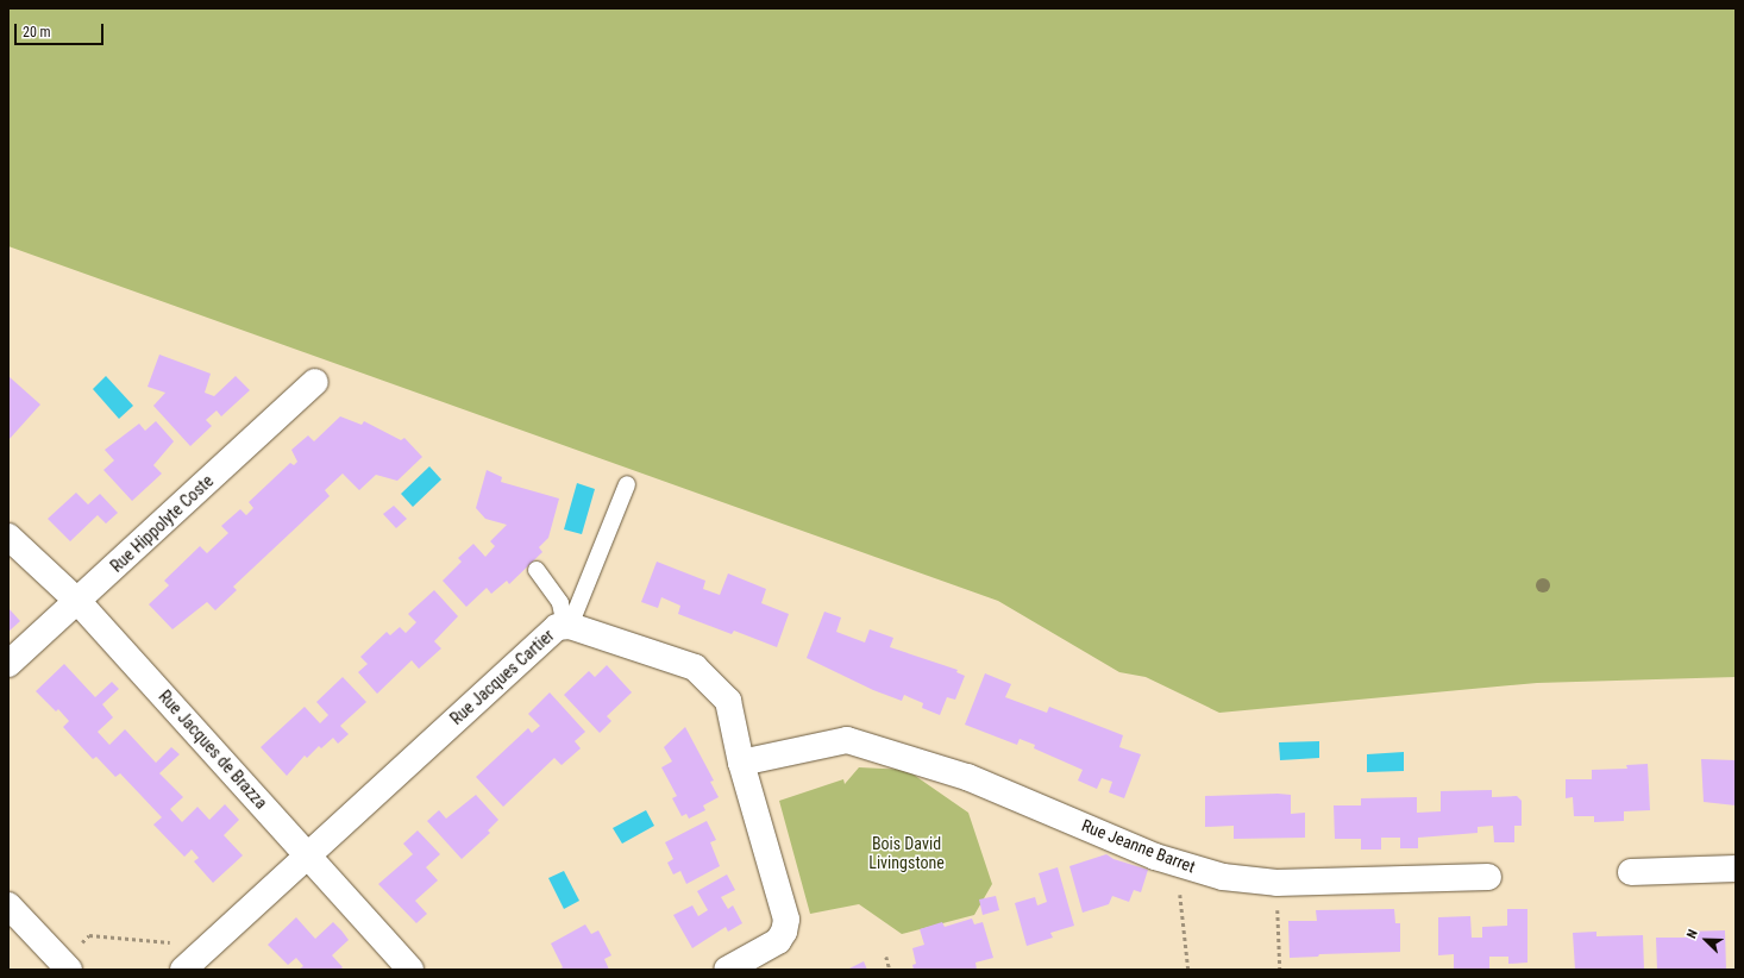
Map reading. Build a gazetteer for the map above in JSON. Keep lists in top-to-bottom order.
{
  "streets": {
    "street": [
      "Rue Hippolyte Coste",
      "Rue Jacques Cartier",
      "Rue Jacques de Brazza",
      "Rue Jeanne Barret"
    ]
  },
  "crossings": [
    ["Rue Hippolyte Coste", "Rue Jacques de Brazza"],
    ["Rue Jacques Cartier", "Rue Jacques de Brazza"],
    ["Rue Jacques Cartier", "Rue Jeanne Barret"]
  ],
  "parks": ["Bois David Livingstone"],
  "scale_bar": "20 m",
  "north": "top left"
}
